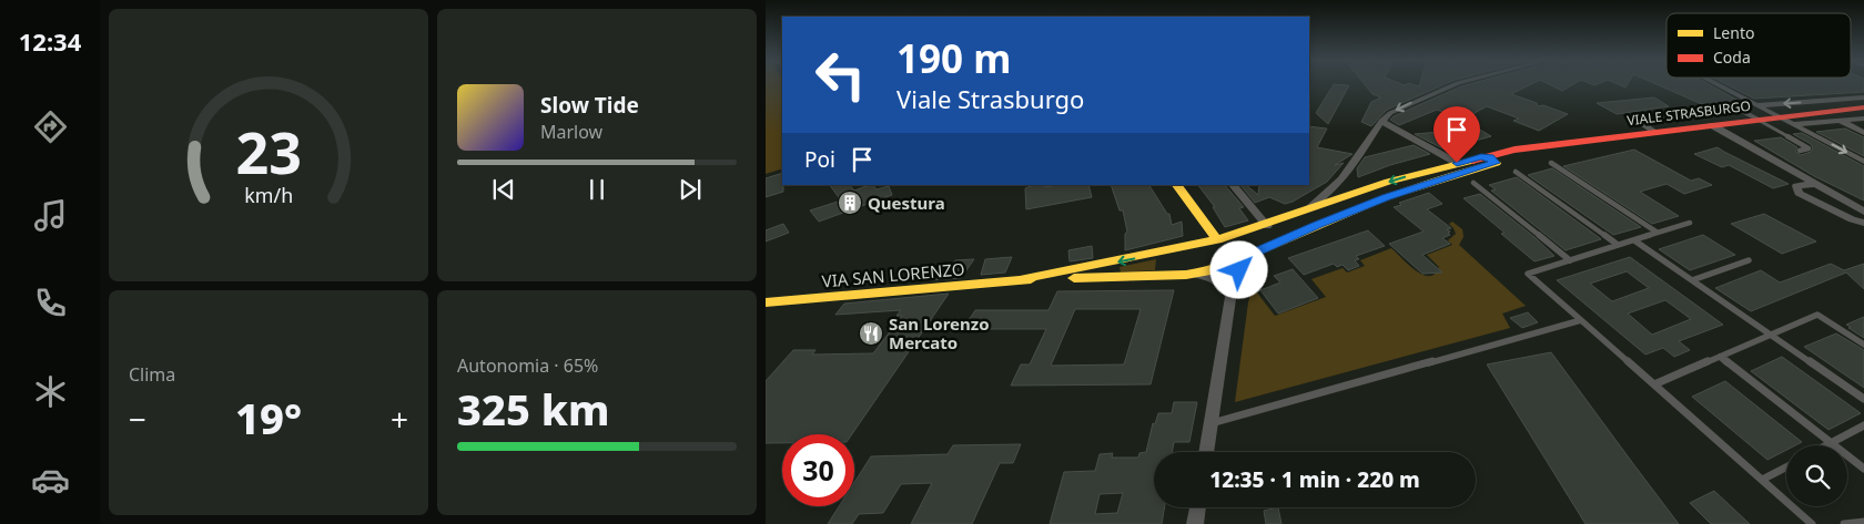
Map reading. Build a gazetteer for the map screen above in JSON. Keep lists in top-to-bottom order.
{
  "streets": {
    "street": ["VIALE STRASBURGO", "VIA SAN LORENZO"]
  },
  "crossings": [
    ["VIALE STRASBURGO", "VIA SAN LORENZO"]
  ],
  "places": {
    "building": ["Questura"],
    "restaurant": ["San Lorenzo Mercato"]
  },
  "legend": ["Lento", "Coda"],
  "page": {
    "tabs": "12:34",
    "turn": ["190 m", "Viale Strasburgo"],
    "song": ["Slow Tide", "Marlow"],
    "then": "Poi",
    "tile": [
      "Clima",
      ["Autonomia · 65%", "325 km"]
    ],
    "heat": ["−", "19°", "+"],
    "limit": "30",
    "trip": "12:35 · 1 min · 220 m",
    "gauge": ["23", "km/h"]
  }
}
